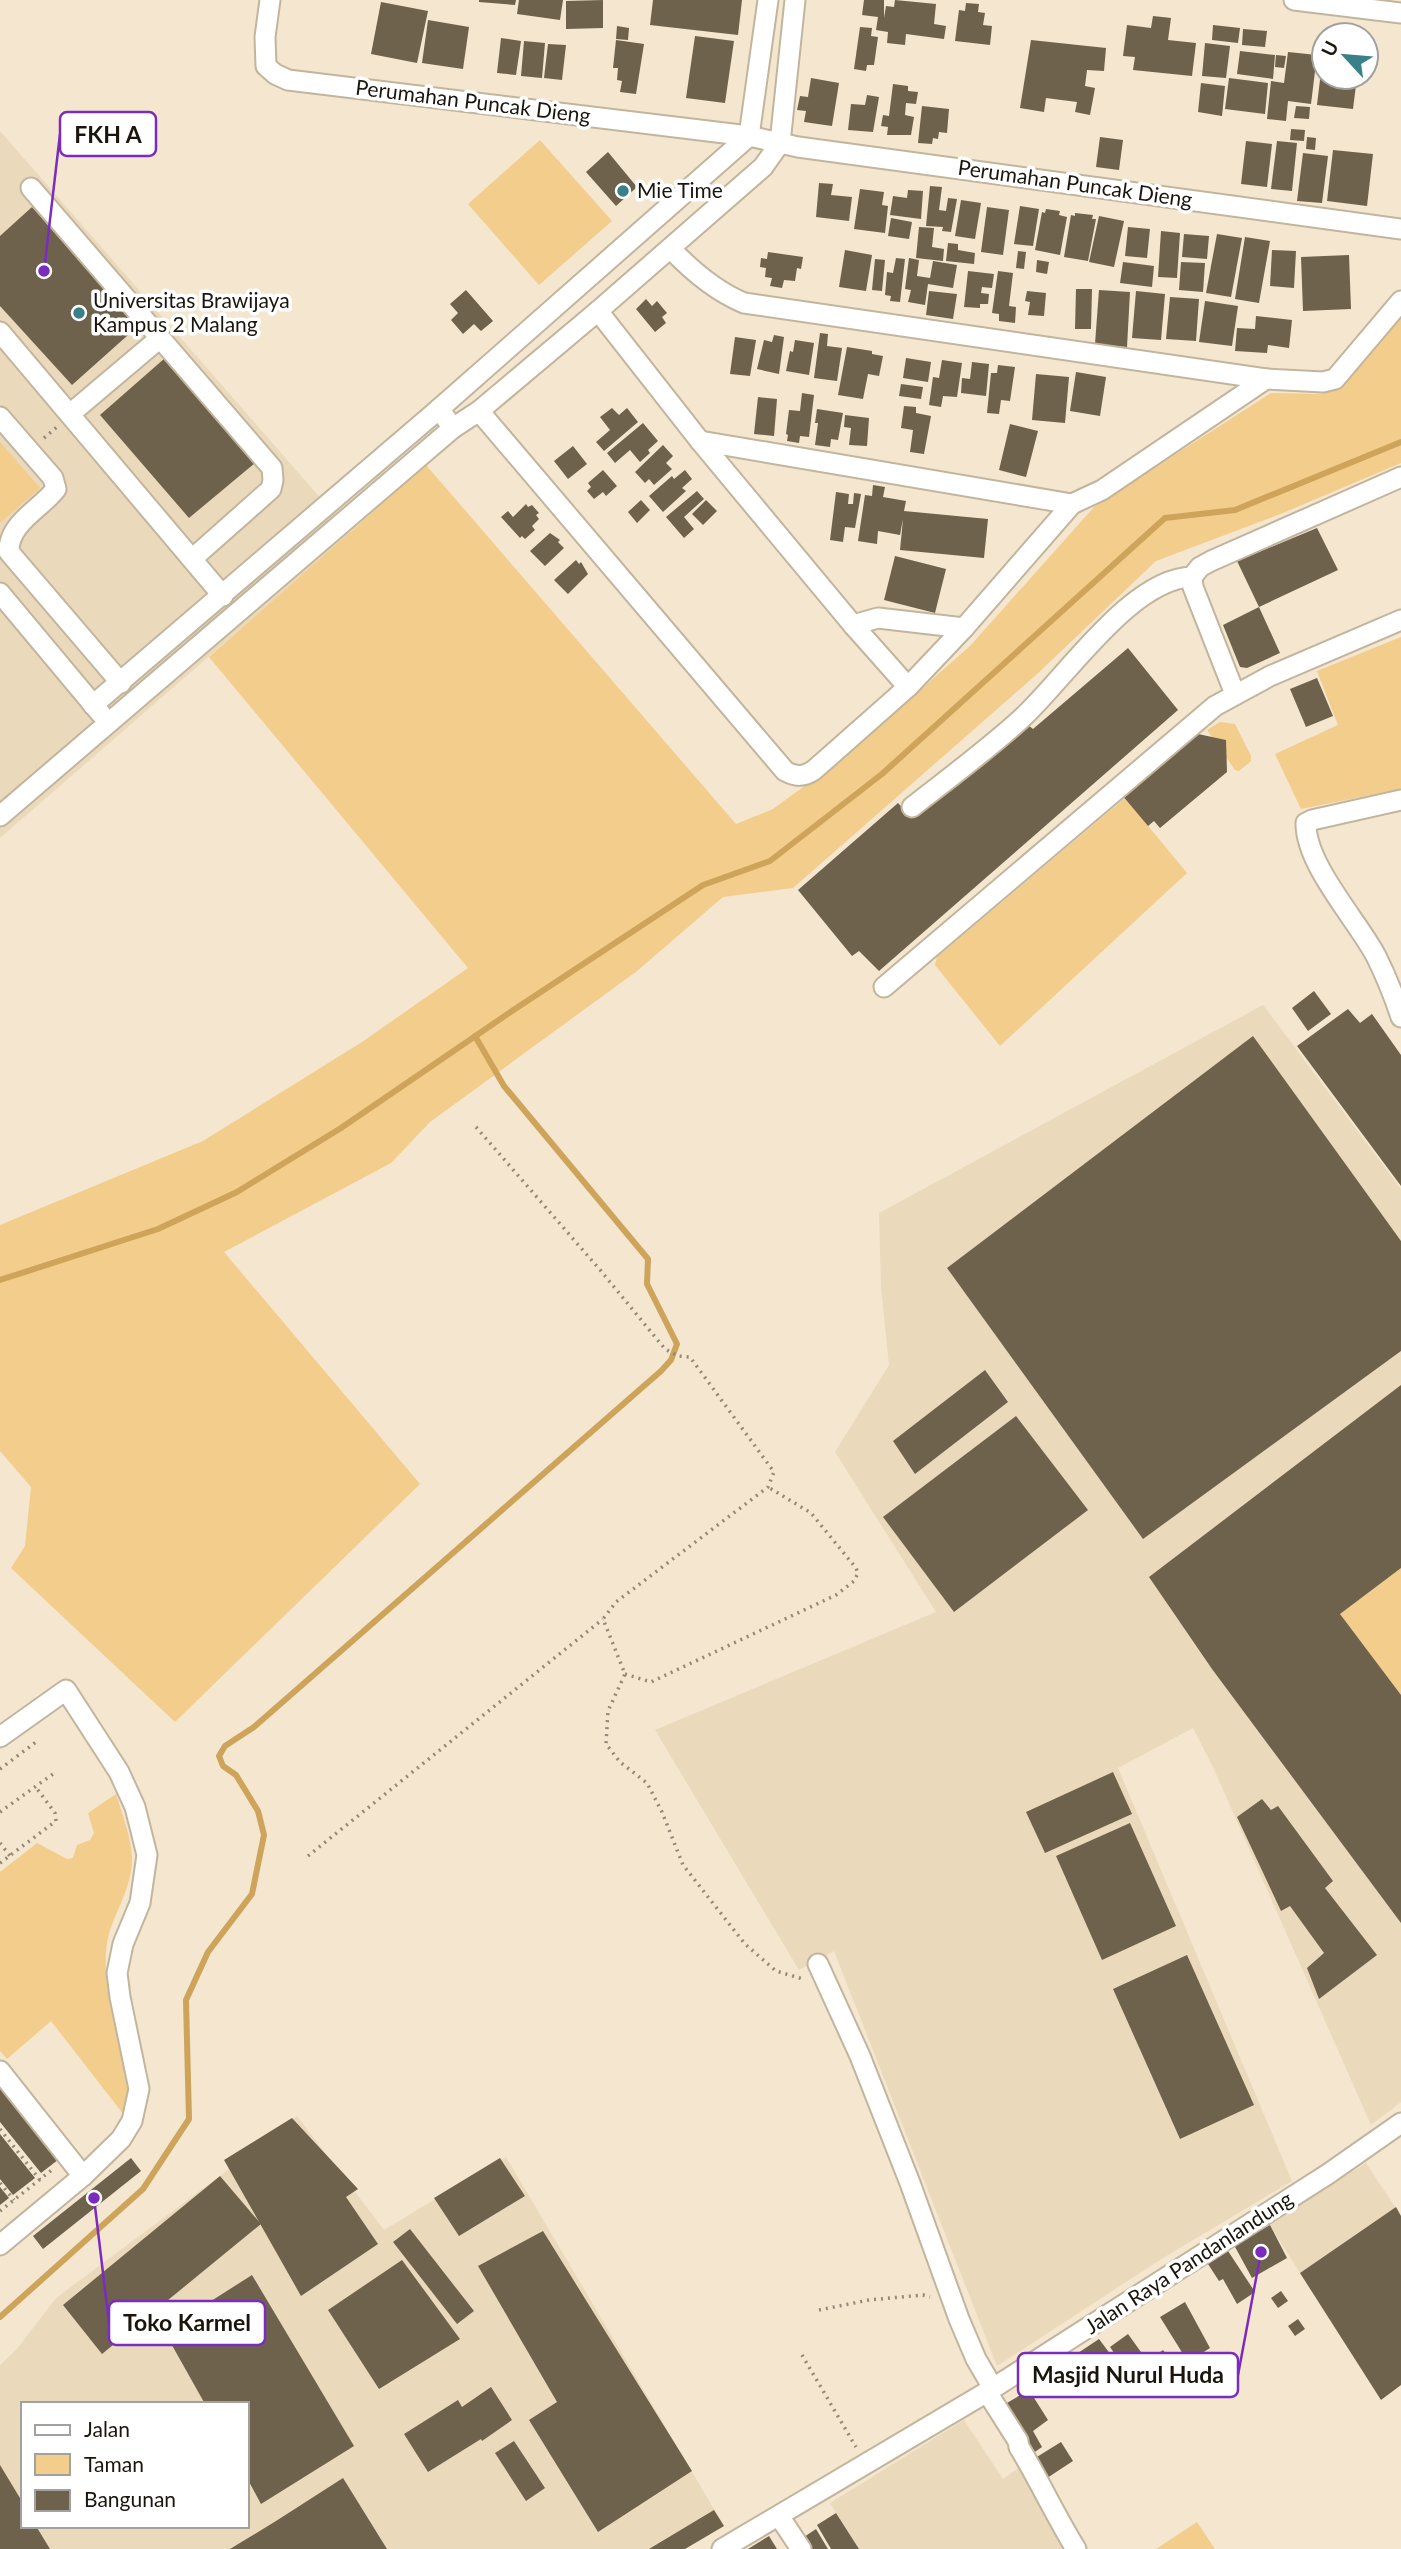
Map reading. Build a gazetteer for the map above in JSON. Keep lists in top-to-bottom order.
{
  "streets": {
    "street": ["Perumahan Puncak Dieng", "Jalan Raya Pandanlandung"]
  },
  "places": [
    "Mie Time",
    "FKH A",
    "Universitas Brawijaya Kampus 2 Malang",
    "Toko Karmel",
    "Masjid Nurul Huda"
  ],
  "legend": ["Jalan", "Taman", "Bangunan"],
  "north": "top left"
}
